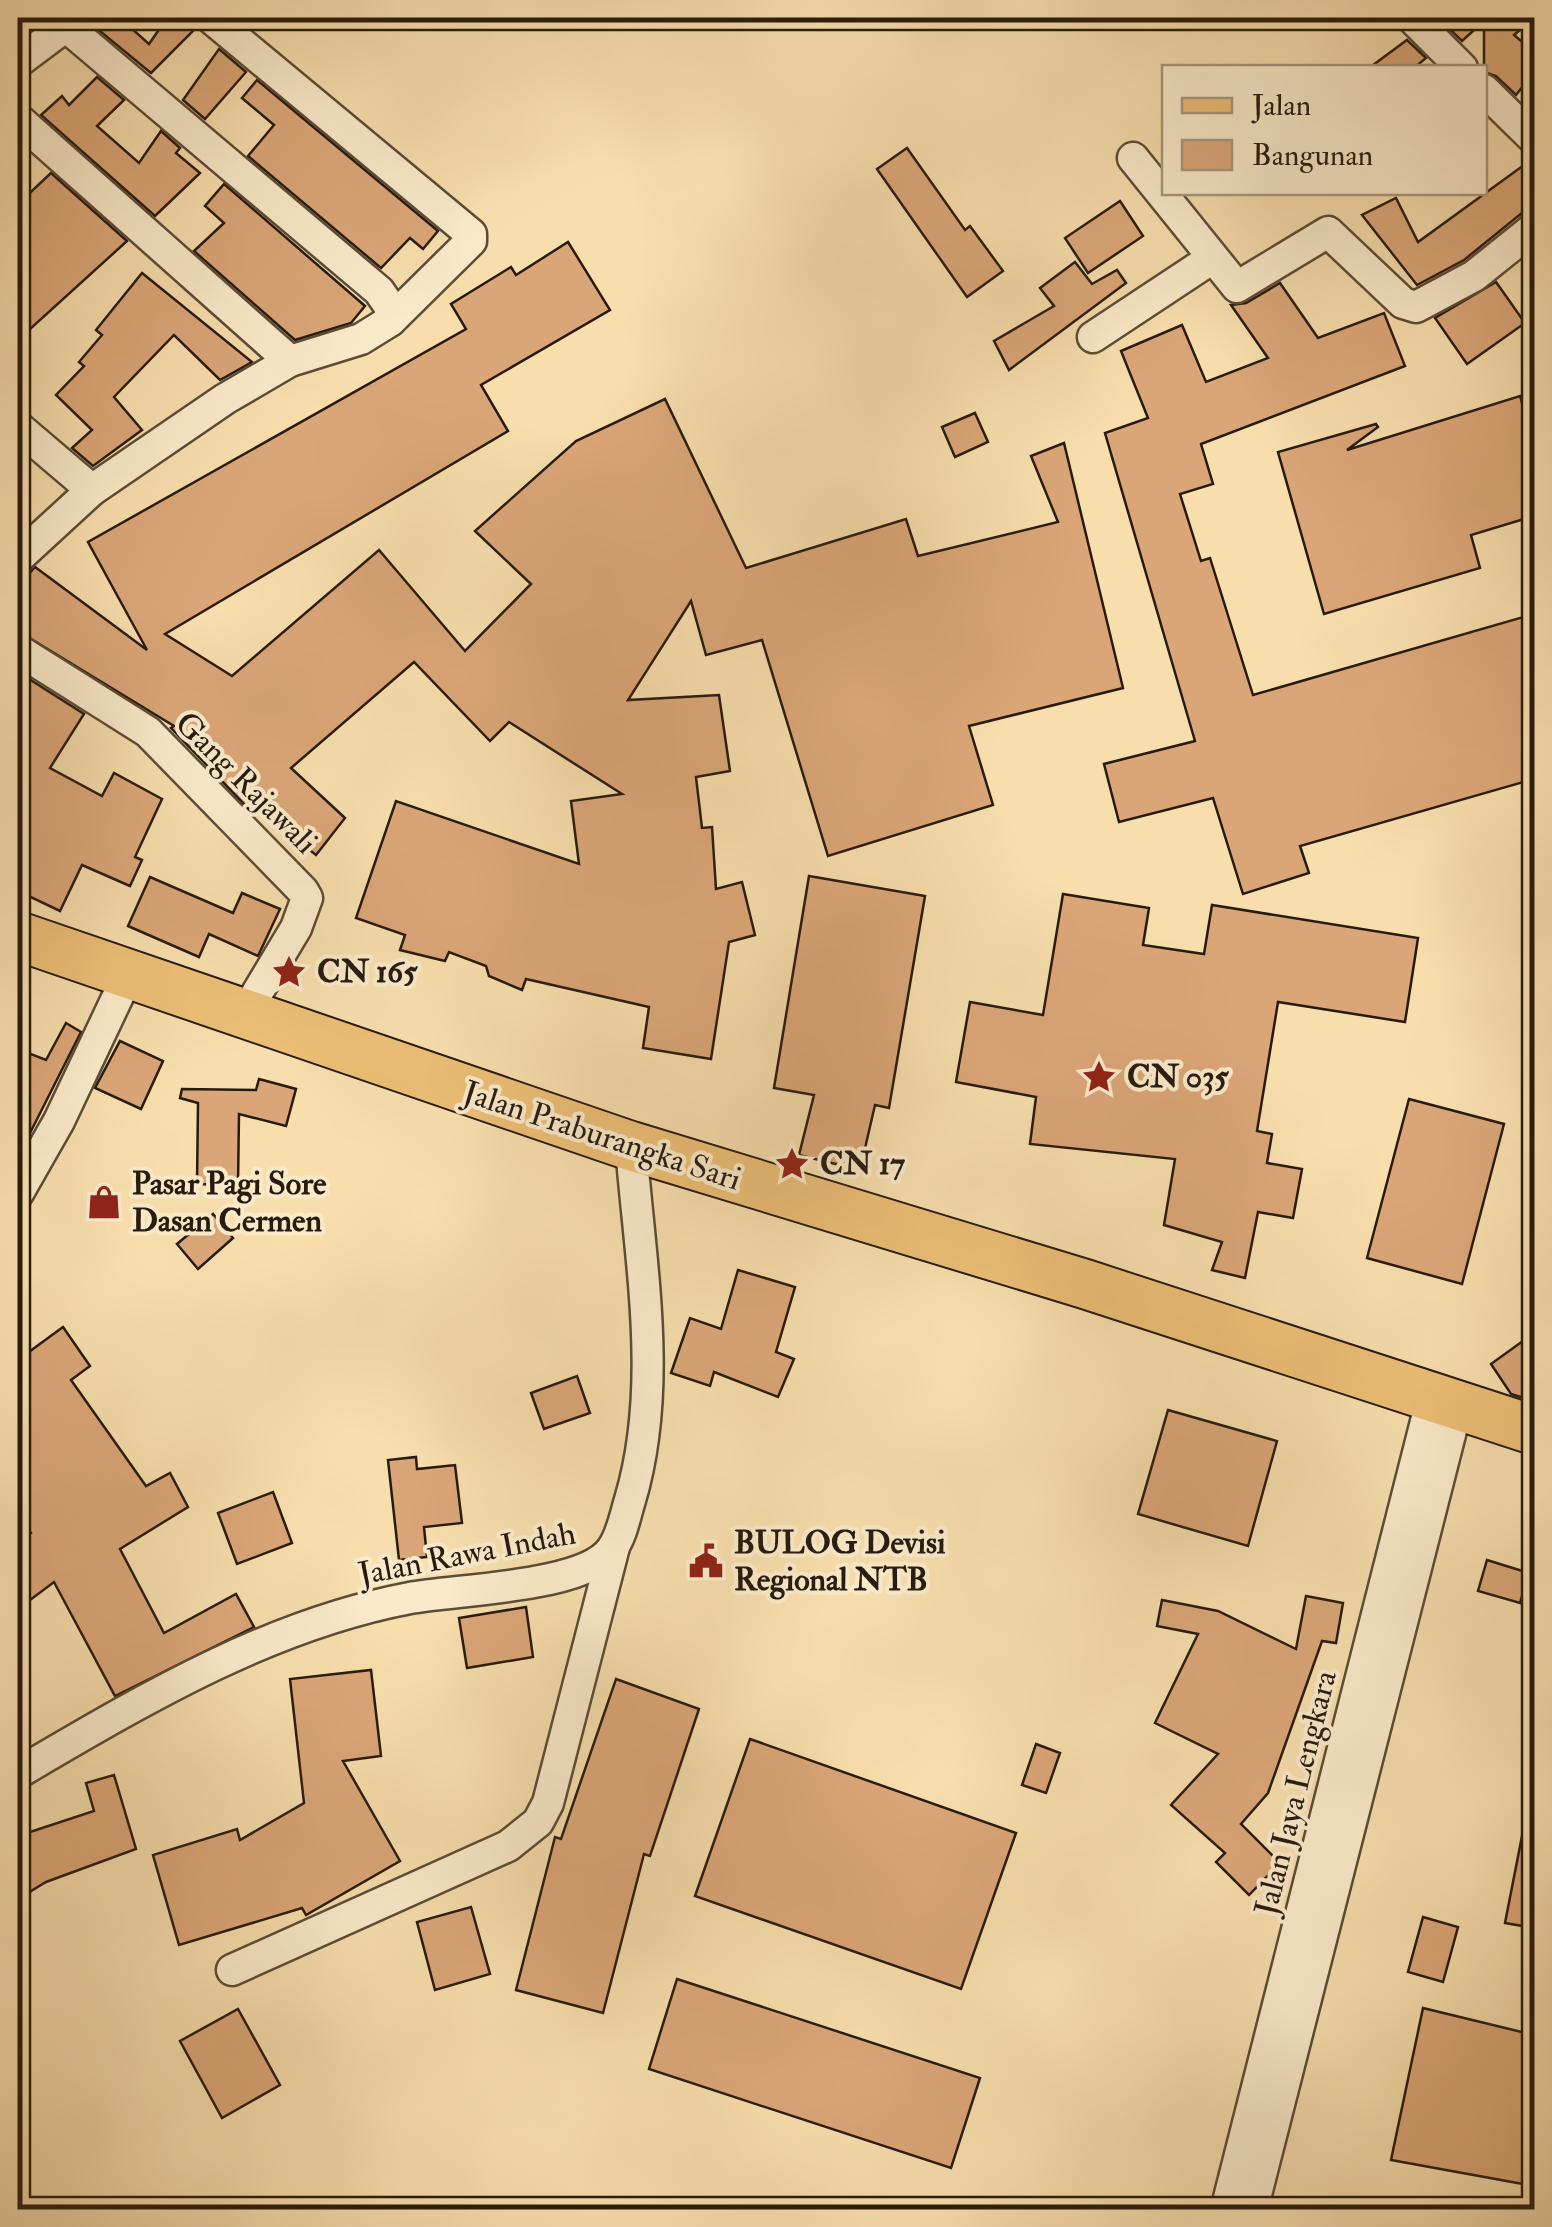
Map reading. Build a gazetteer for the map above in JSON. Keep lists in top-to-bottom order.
{
  "streets": {
    "main road": ["Jalan Praburangka Sari"],
    "street": ["Gang Rajawali", "Jalan Rawa Indah", "Jalan Jaya Lengkara"]
  },
  "crossings": [
    ["Gang Rajawali", "Jalan Praburangka Sari"],
    ["Jalan Praburangka Sari", "Jalan Rawa Indah"],
    ["Jalan Praburangka Sari", "Jalan Jaya Lengkara"]
  ],
  "places": {
    "place": ["CN 165", "CN 035", "CN 17"],
    "shop": ["Pasar Pagi Sore Dasan Cermen"],
    "public building": ["BULOG Devisi Regional NTB"]
  },
  "legend": ["Jalan", "Bangunan"]
}
